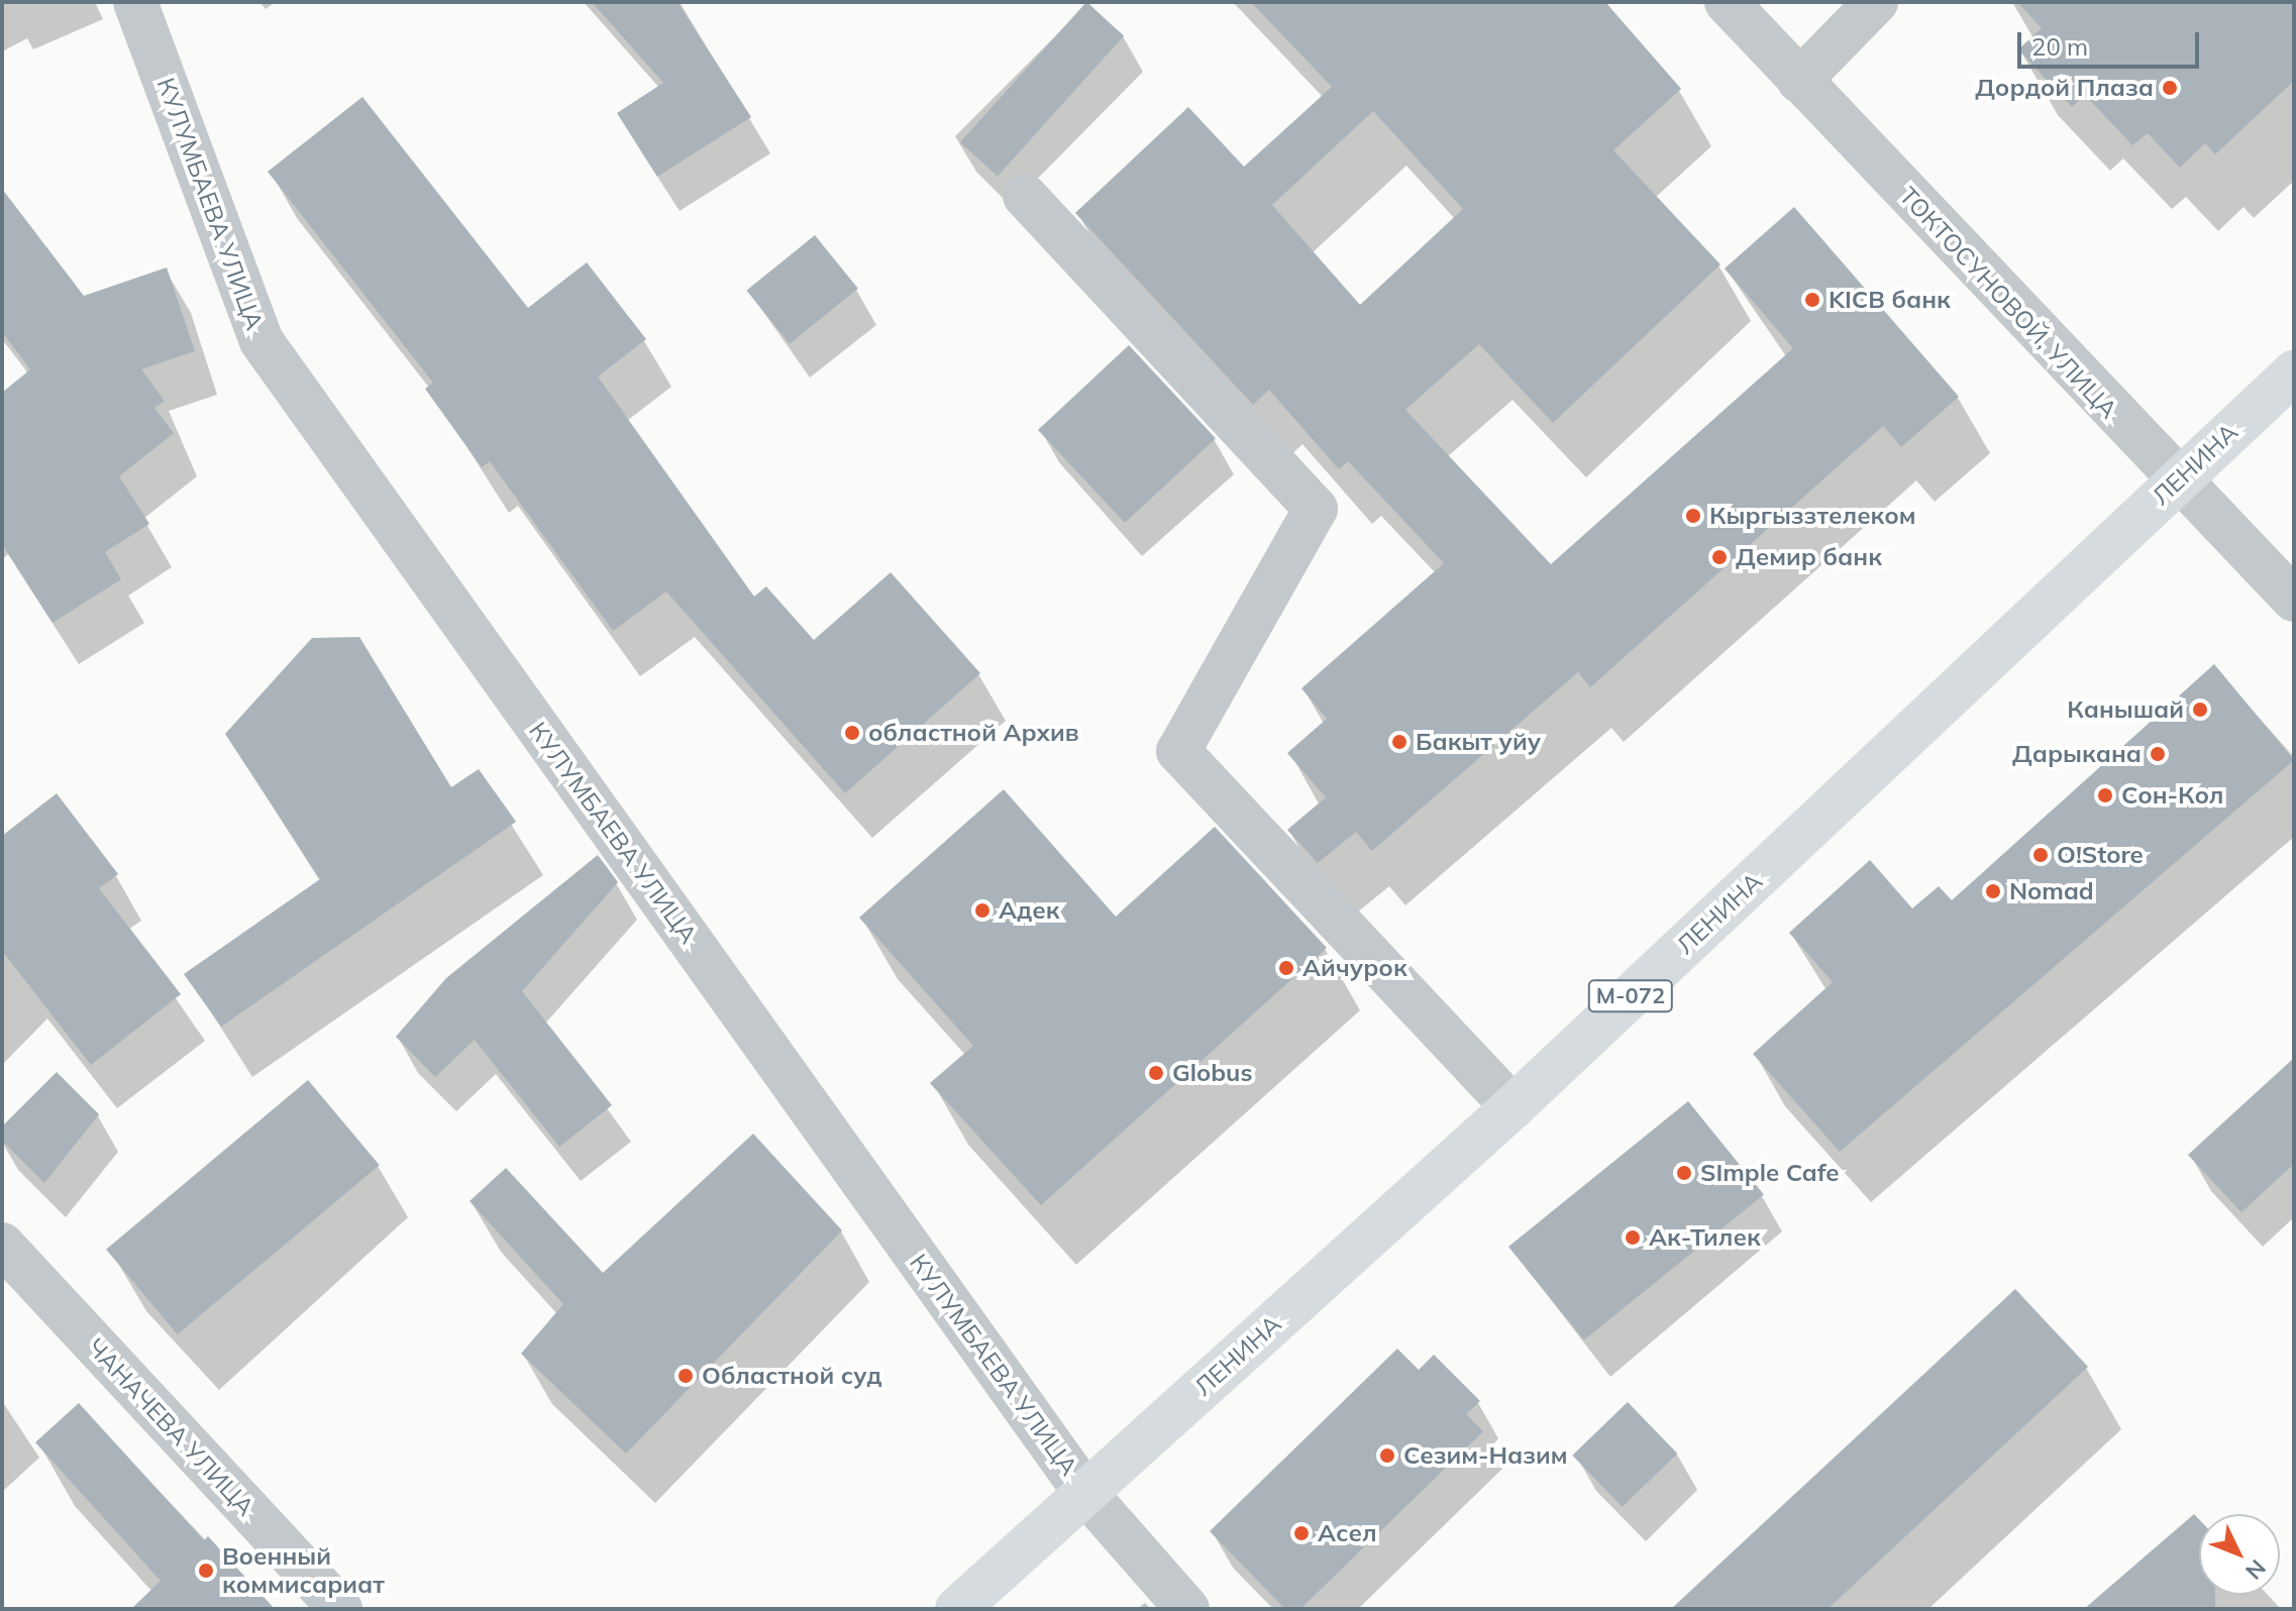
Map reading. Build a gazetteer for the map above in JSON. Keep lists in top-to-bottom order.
{
  "streets": {
    "main road": ["ЛЕНИНА", "М-072"],
    "street": ["КУЛУМБАЕВА УЛИЦА", "ТОКТОСУНОВОЙ, УЛИЦА", "ЧАНАЧЕВА УЛИЦА"]
  },
  "crossings": [
    ["КУЛУМБАЕВА УЛИЦА", "ЛЕНИНА"],
    ["ТОКТОСУНОВОЙ, УЛИЦА", "ЛЕНИНА"]
  ],
  "places": [
    "Дордой Плаза",
    "KICB банк",
    "Кыргыззтелеком",
    "Демир банк",
    "Канышай",
    "областной Архив",
    "Бакыт уйу",
    "Дарыкана",
    "Сон-Кол",
    "O!Store",
    "Nomad",
    "Адек",
    "Айчурок",
    "Globus",
    "SImple Cafe",
    "Ак-Тилек",
    "Областной суд",
    "Сезим-Назим",
    "Асел",
    "Военный коммисариат"
  ],
  "scale_bar": "20 m",
  "north": "bottom right"
}
